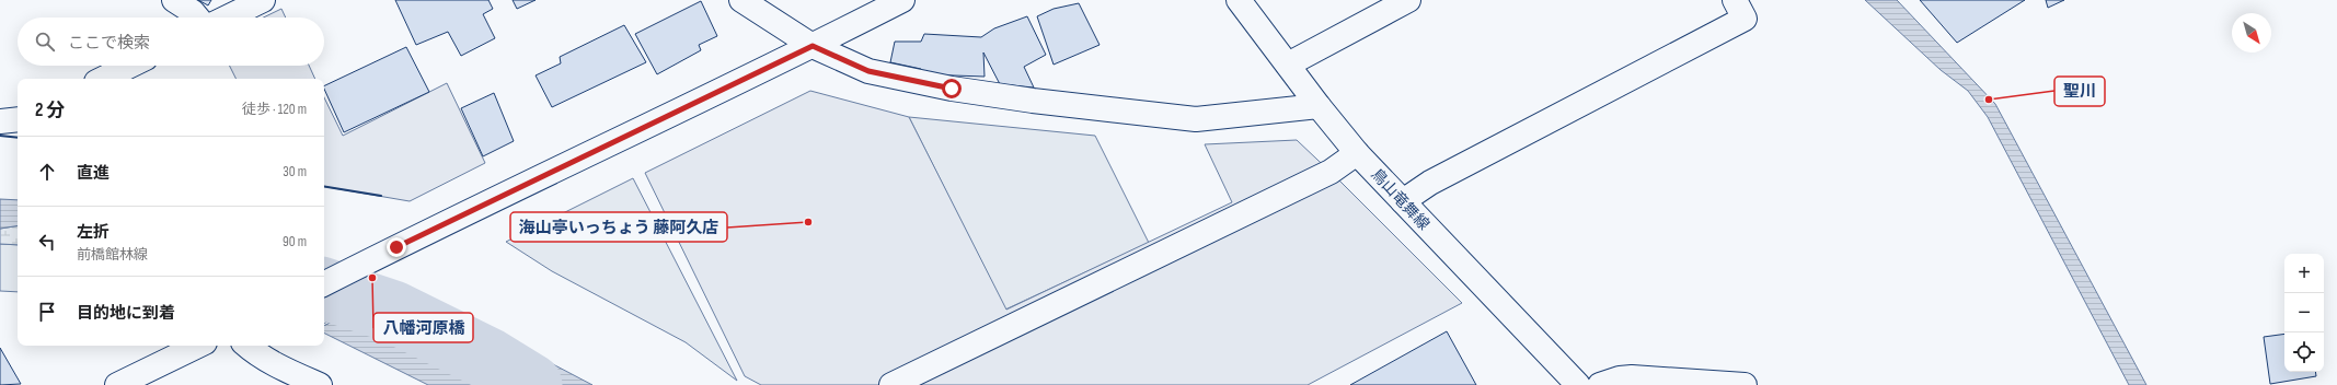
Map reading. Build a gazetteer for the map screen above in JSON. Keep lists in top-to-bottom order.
{
  "streets": {
    "main road": ["鳥山竜舞線"]
  },
  "places": ["聖川", "海山亭いっちょう 藤阿久店", "八幡河原橋"],
  "north": "bottom right",
  "page": {
    "search": "ここで検索",
    "heading": ["2 分", "徒歩 · 120 m"],
    "list": [
      ["直進", "30 m"],
      ["左折", "前橋館林線", "90 m"],
      "目的地に到着"
    ],
    "map_buttons": ["+", "−"]
  }
}
